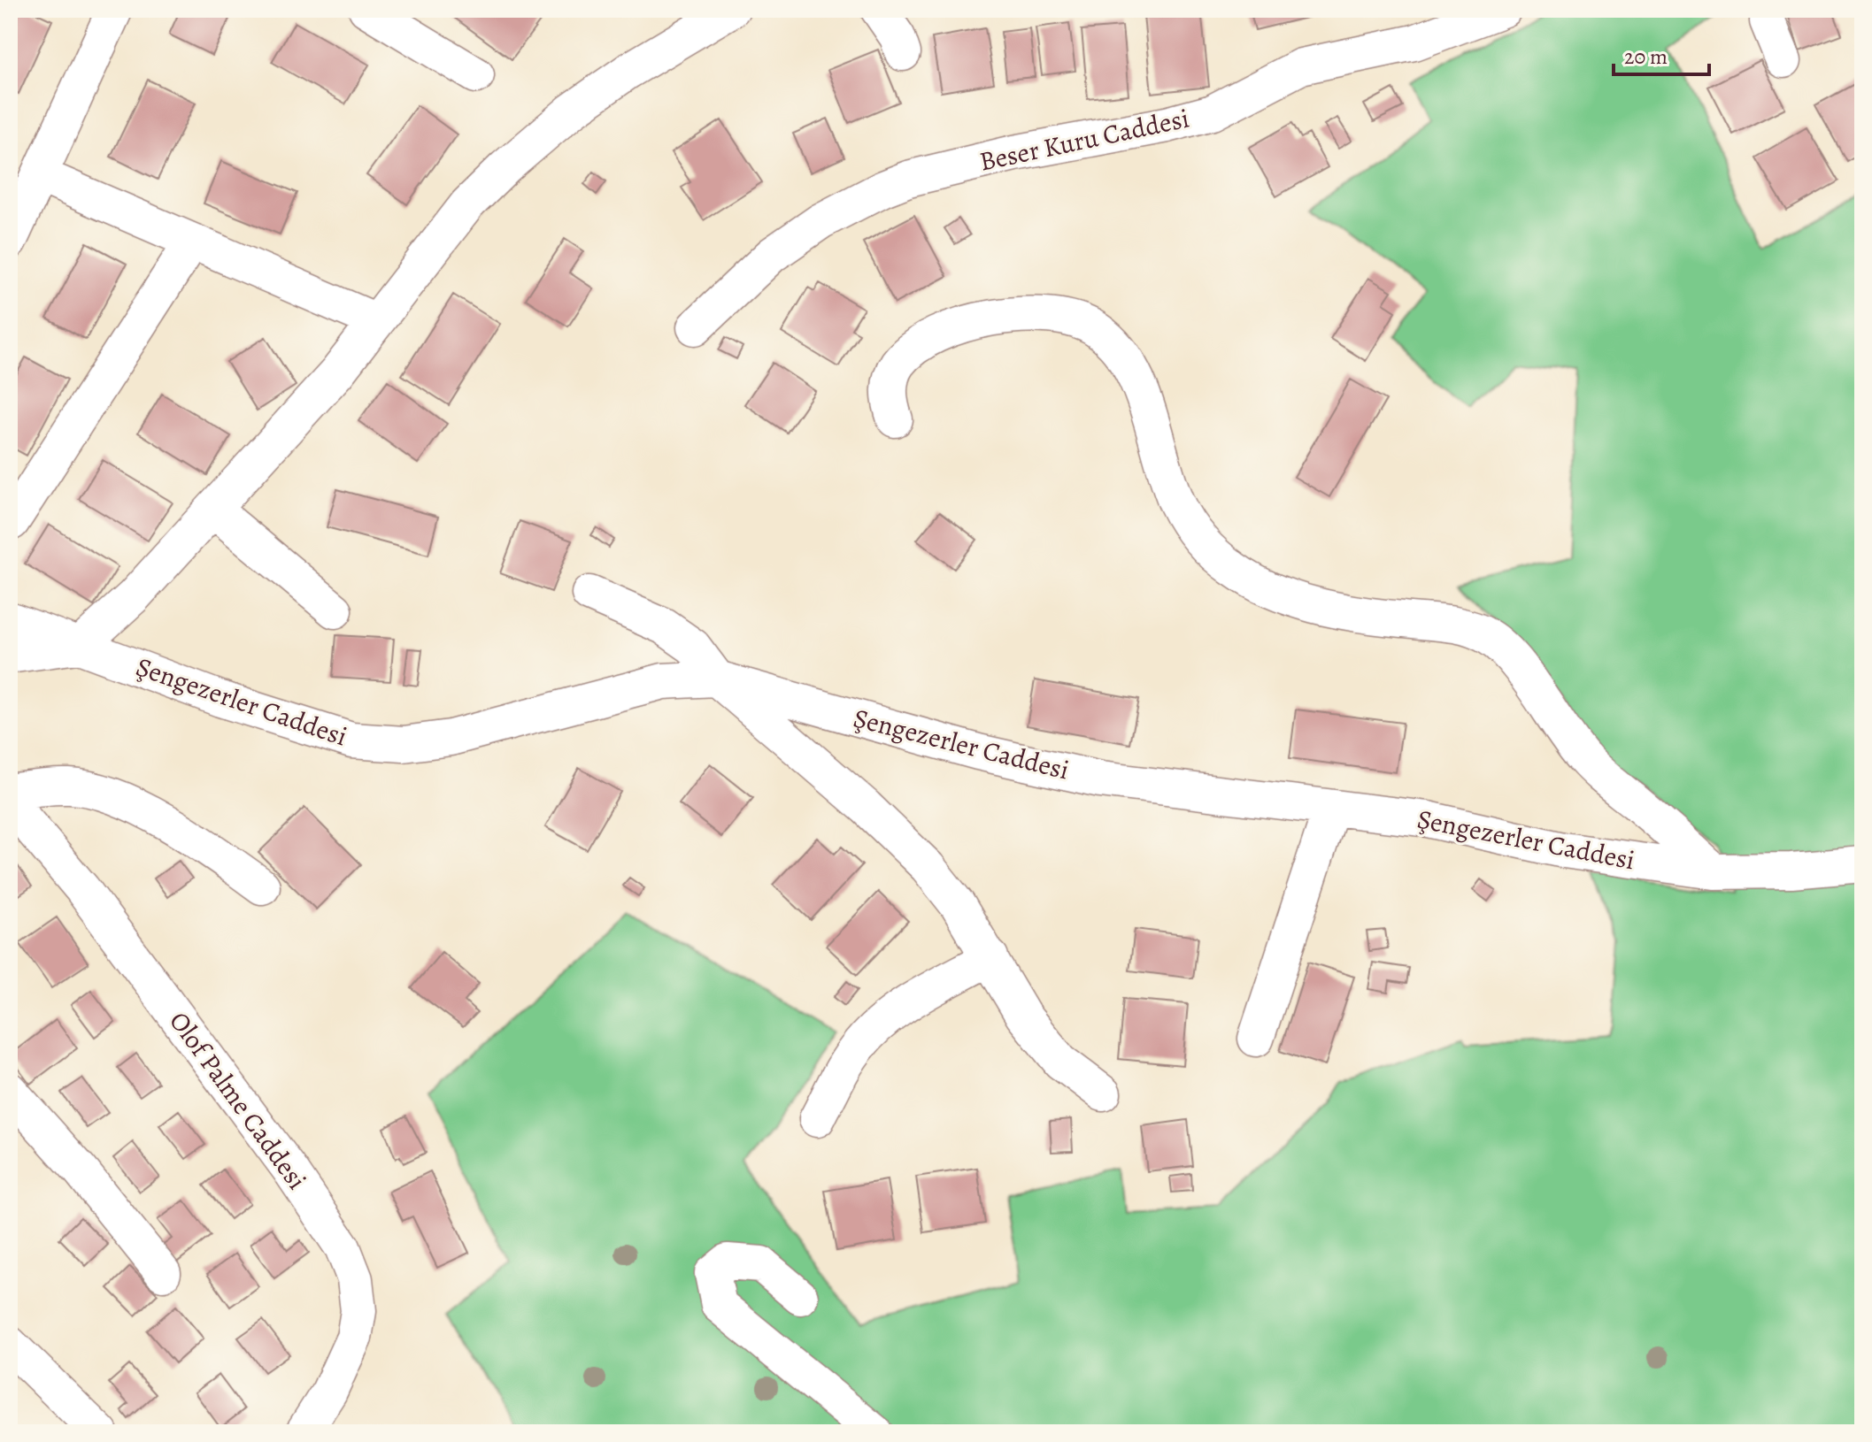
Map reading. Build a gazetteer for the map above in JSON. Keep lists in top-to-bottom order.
{
  "streets": {
    "street": ["Beser Kuru Caddesi", "Şengezerler Caddesi", "Olof Palme Caddesi"]
  },
  "scale_bar": "20 m"
}
